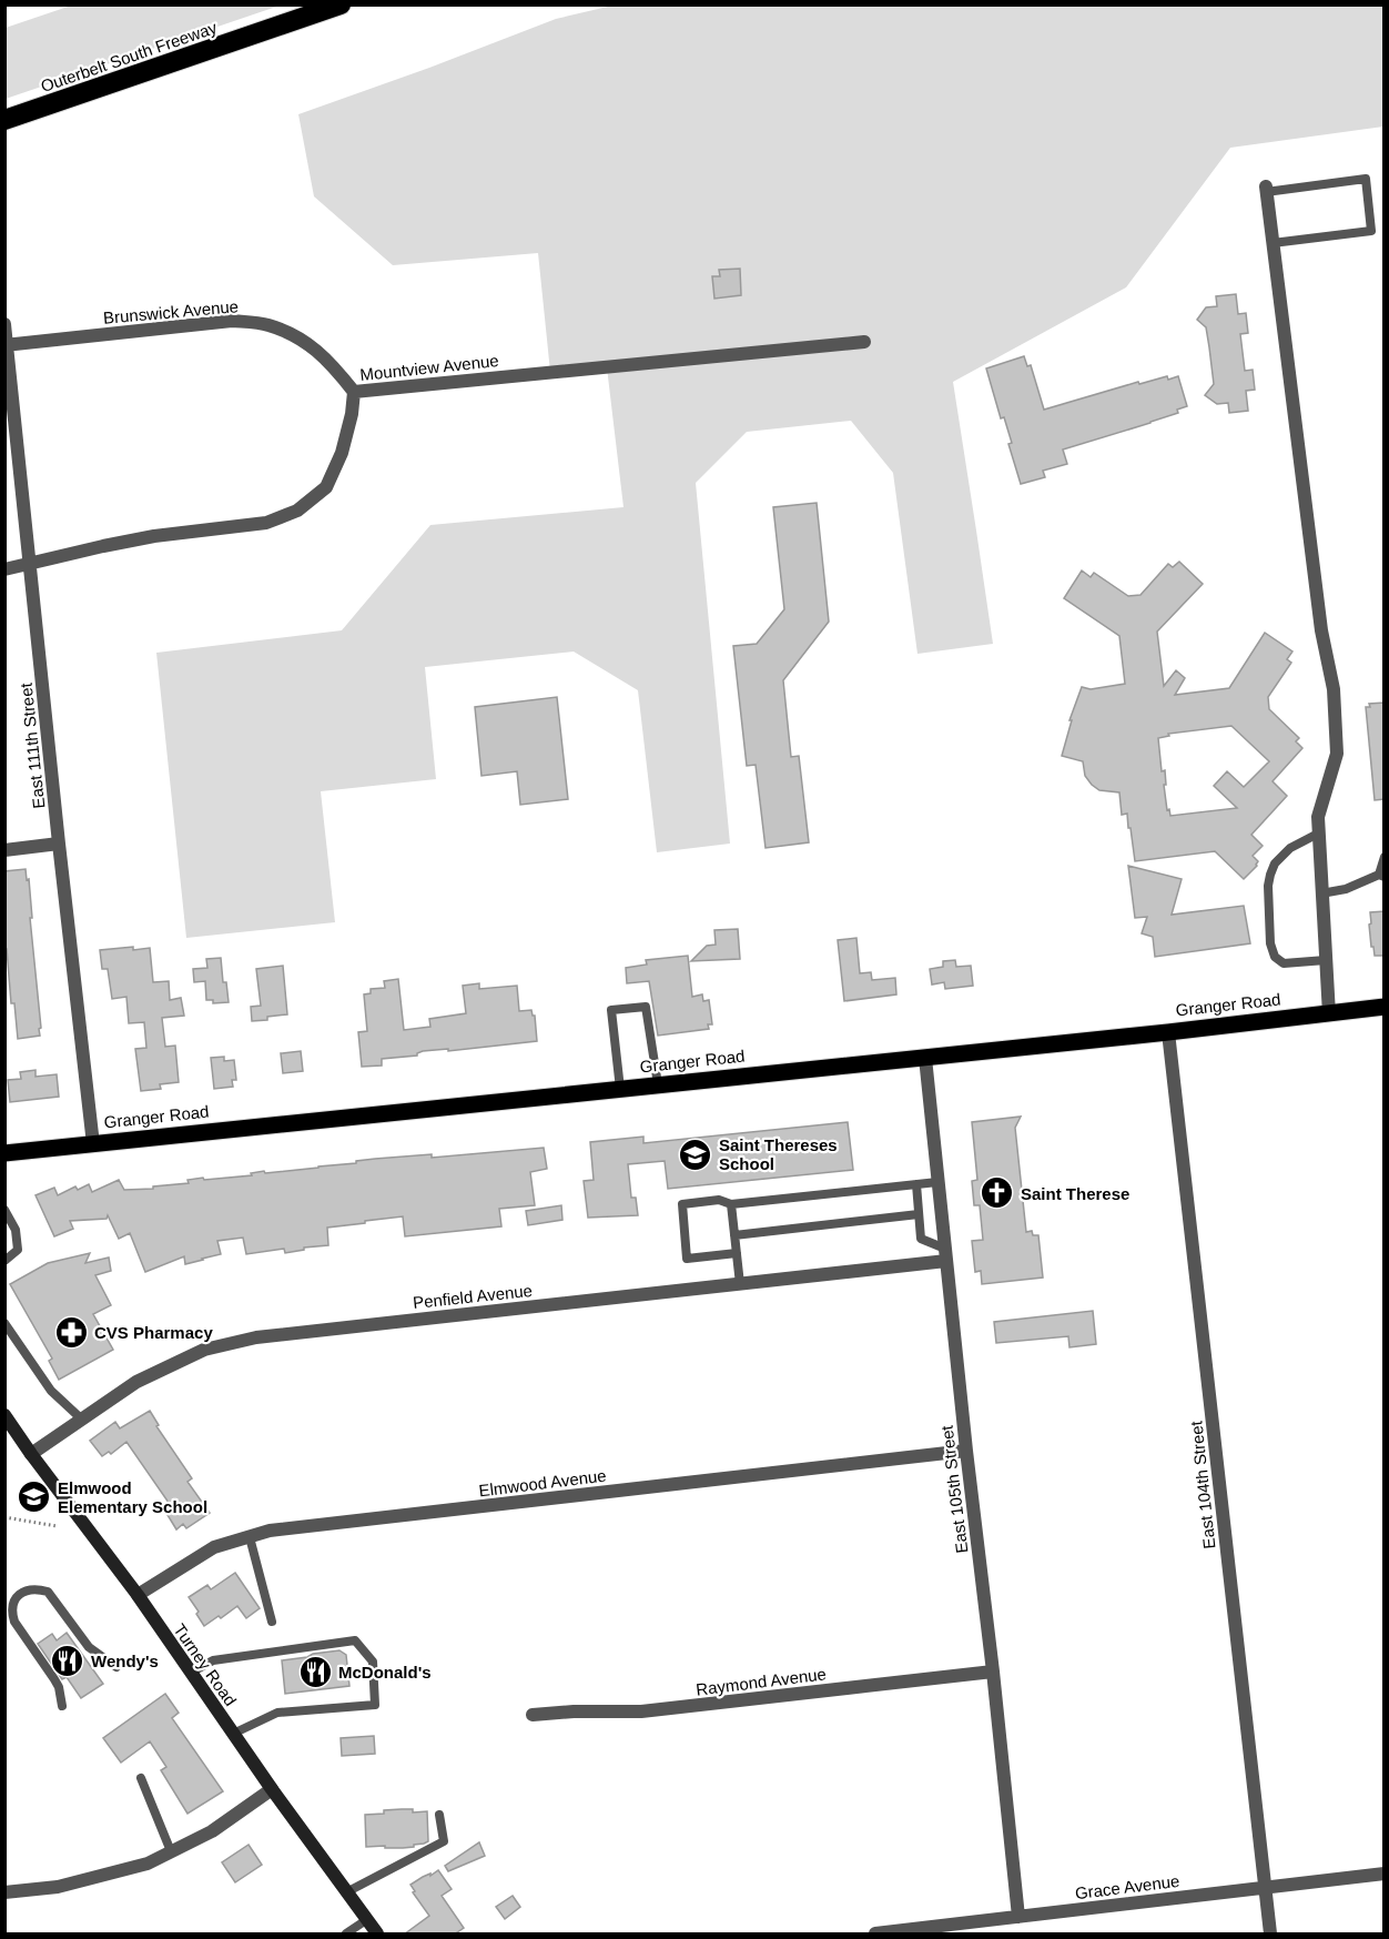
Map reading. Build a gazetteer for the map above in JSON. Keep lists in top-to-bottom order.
{
  "streets": {
    "highway": ["Outerbelt South Freeway"],
    "main road": ["Granger Road", "Turney Road"],
    "street": [
      "Brunswick Avenue",
      "Mountview Avenue",
      "East 111th Street",
      "Penfield Avenue",
      "Elmwood Avenue",
      "East 104th Street",
      "East 105th Street",
      "Raymond Avenue",
      "Grace Avenue"
    ]
  },
  "crossings": [
    ["Brunswick Avenue", "Mountview Avenue"],
    ["Brunswick Avenue", "East 111th Street"],
    ["Mountview Avenue", "East 111th Street"],
    ["East 111th Street", "Granger Road"],
    ["Granger Road", "East 104th Street"],
    ["Granger Road", "East 105th Street"],
    ["Penfield Avenue", "East 105th Street"],
    ["Penfield Avenue", "Turney Road"],
    ["Elmwood Avenue", "East 105th Street"],
    ["Elmwood Avenue", "Turney Road"],
    ["East 104th Street", "Grace Avenue"],
    ["East 105th Street", "Raymond Avenue"],
    ["East 105th Street", "Grace Avenue"]
  ],
  "places": {
    "school or university": ["Saint Thereses School", "Elmwood Elementary School"],
    "church": ["Saint Therese"],
    "pharmacy": ["CVS Pharmacy"],
    "restaurant": ["Wendy's", "McDonald's"]
  }
}
